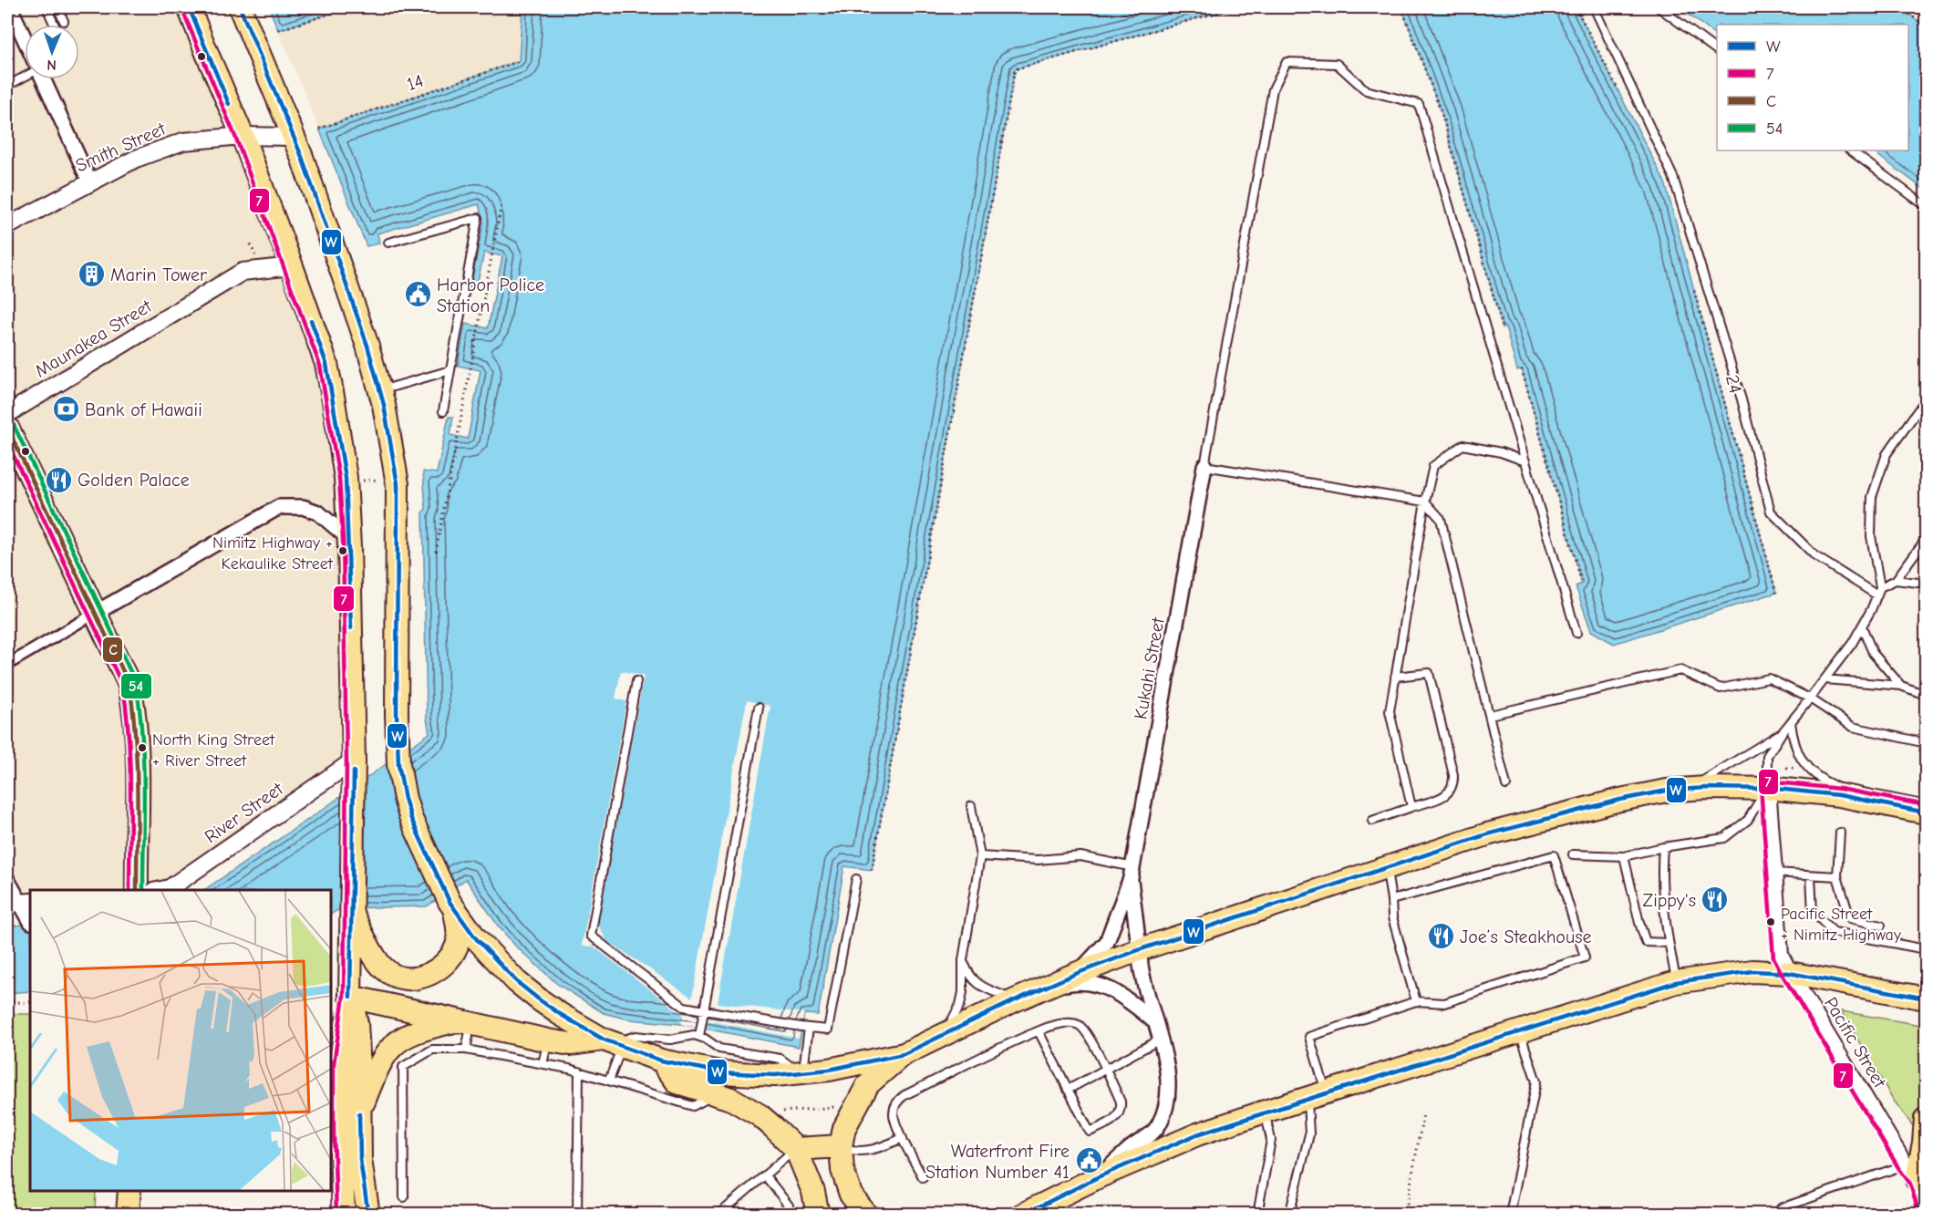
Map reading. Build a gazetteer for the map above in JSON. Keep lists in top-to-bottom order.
{
  "streets": {
    "street": [
      "Smith Street",
      "Maunakea Street",
      "Kukahi Street",
      "River Street",
      "Pacific Street"
    ],
    "path": ["14", "24"]
  },
  "places": {
    "building": ["Marin Tower"],
    "public building": ["Harbor Police Station", "Waterfront Fire Station Number 41"],
    "bank": ["Bank of Hawaii"],
    "restaurant": ["Golden Palace", "Zippy's", "Joe’s Steakhouse"],
    "other": ["Nimitz Highway + Kekaulike Street", "North King Street + River Street", "Pacific Street + Nimitz Highway"]
  },
  "lines": [
    "transit line W",
    "transit line 7",
    "transit line 54",
    "transit line C"
  ],
  "legend": [
    "W",
    "7",
    "C",
    "54"
  ],
  "north": "bottom"
}
